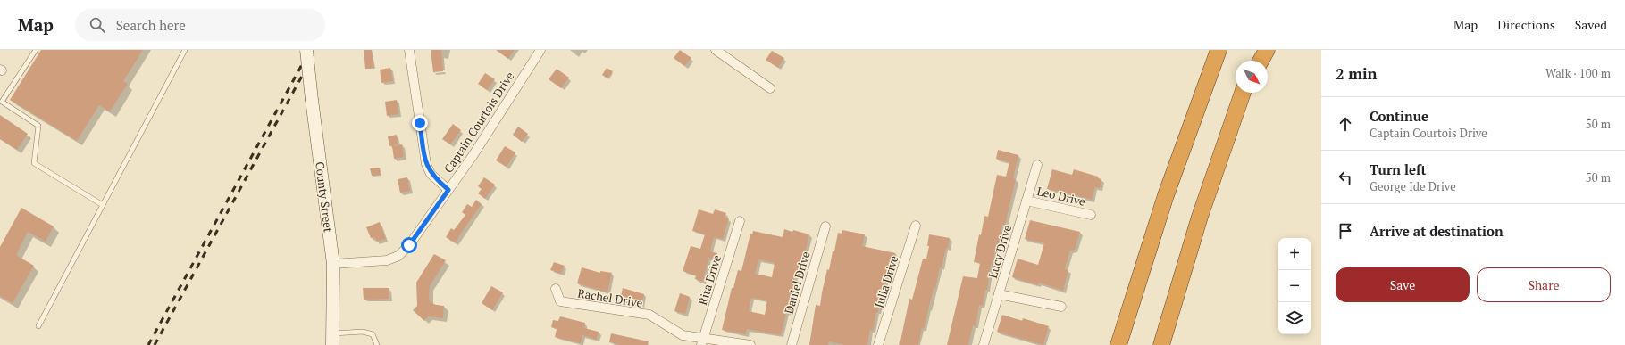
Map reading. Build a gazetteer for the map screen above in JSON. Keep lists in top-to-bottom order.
{
  "streets": {
    "main road": ["County Street"],
    "street": [
      "Captain Courtois Drive",
      "Leo Drive",
      "Lucy Drive",
      "Rita Drive",
      "Julia Drive",
      "Daniel Drive",
      "Rachel Drive"
    ]
  },
  "crossings": [
    ["Captain Courtois Drive", "County Street"],
    ["Leo Drive", "Lucy Drive"],
    ["Rita Drive", "Rachel Drive"]
  ],
  "north": "bottom right",
  "page": {
    "header": "Map",
    "search": "Search here",
    "nav": ["Map", "Directions", "Saved"],
    "heading": ["2 min", "Walk · 100 m"],
    "list": [
      ["Continue", "Captain Courtois Drive", "50 m"],
      ["Turn left", "George Ide Drive", "50 m"],
      "Arrive at destination"
    ],
    "map_buttons": ["+", "−"],
    "buttons": ["Save", "Share"]
  }
}
